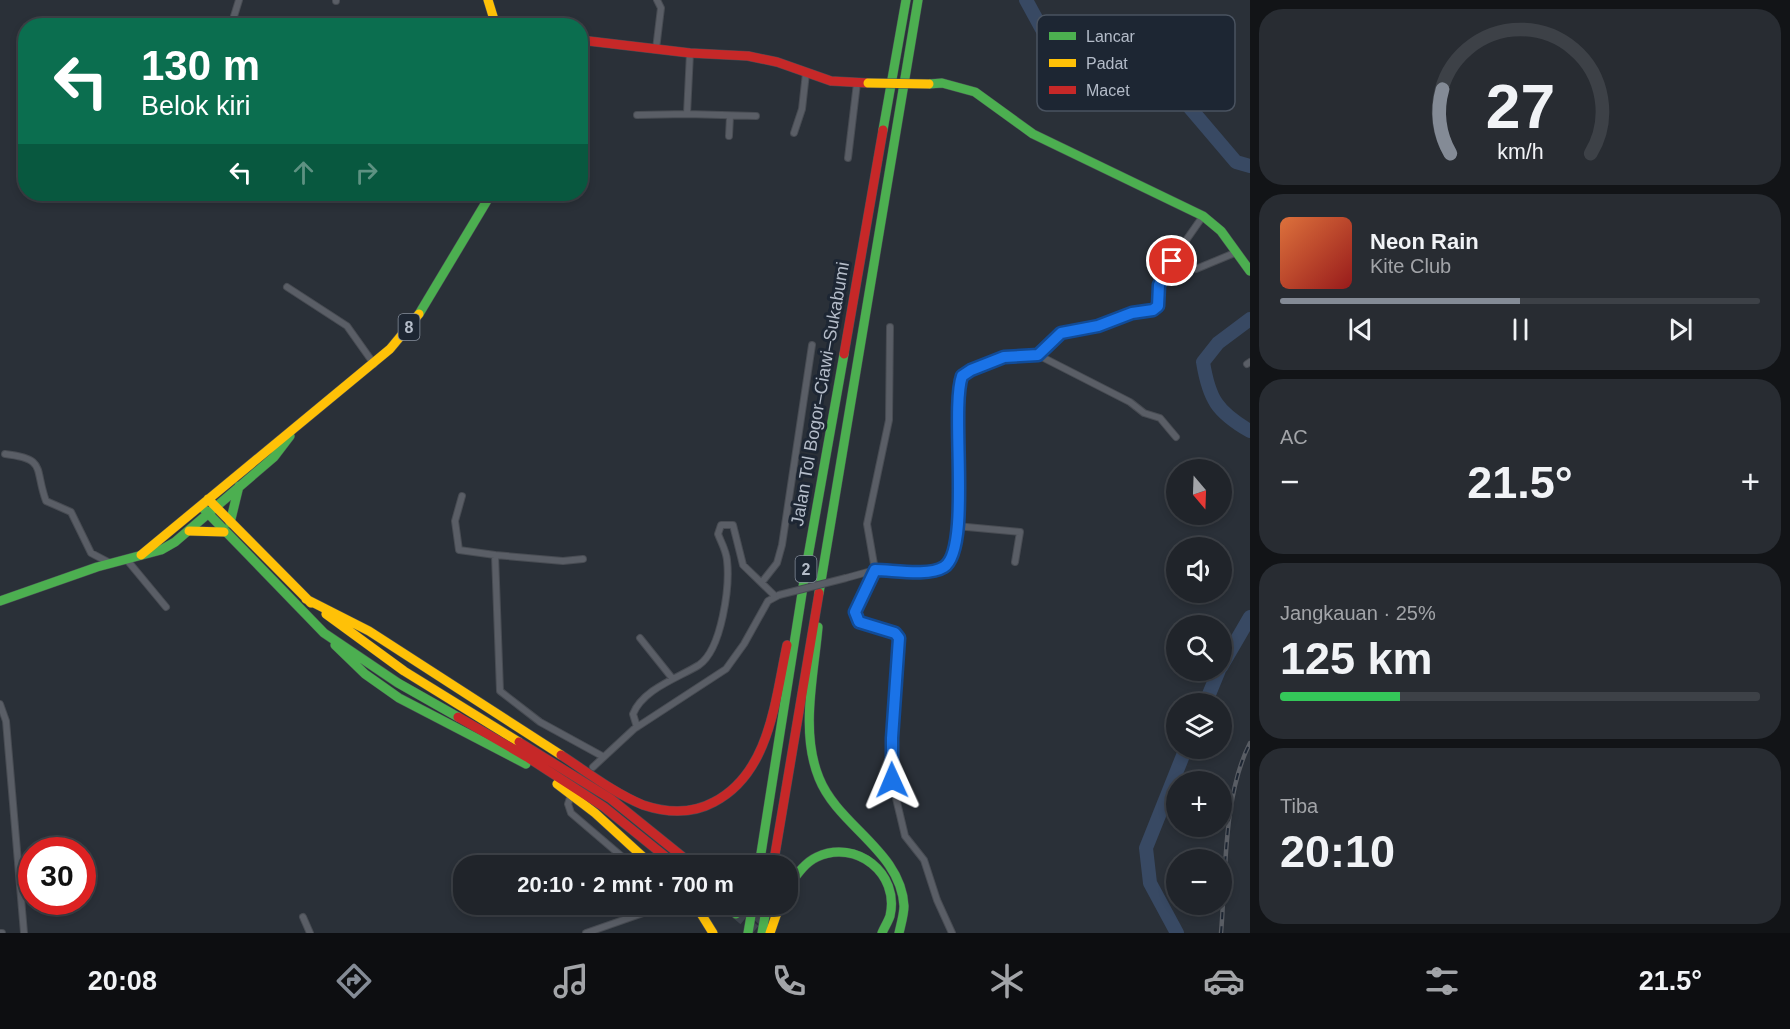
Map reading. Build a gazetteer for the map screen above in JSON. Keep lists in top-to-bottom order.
{
  "streets": {
    "main road": ["8", "Jalan Tol Bogor–Ciawi–Sukabumi", "2"]
  },
  "legend": ["Lancar", "Padat", "Macet"],
  "north": "bottom",
  "page": {
    "turn": ["130 m", "Belok kiri"],
    "song": ["Neon Rain", "Kite Club"],
    "tile": [
      "AC",
      ["Jangkauan · 25%", "125 km"],
      ["Tiba", "20:10"]
    ],
    "heat": ["−", "21.5°", "+"],
    "map_buttons": ["+", "−"],
    "limit": "30",
    "trip": "20:10 · 2 mnt · 700 m",
    "tabs": ["20:08", "21.5°"],
    "gauge": ["27", "km/h"]
  }
}
